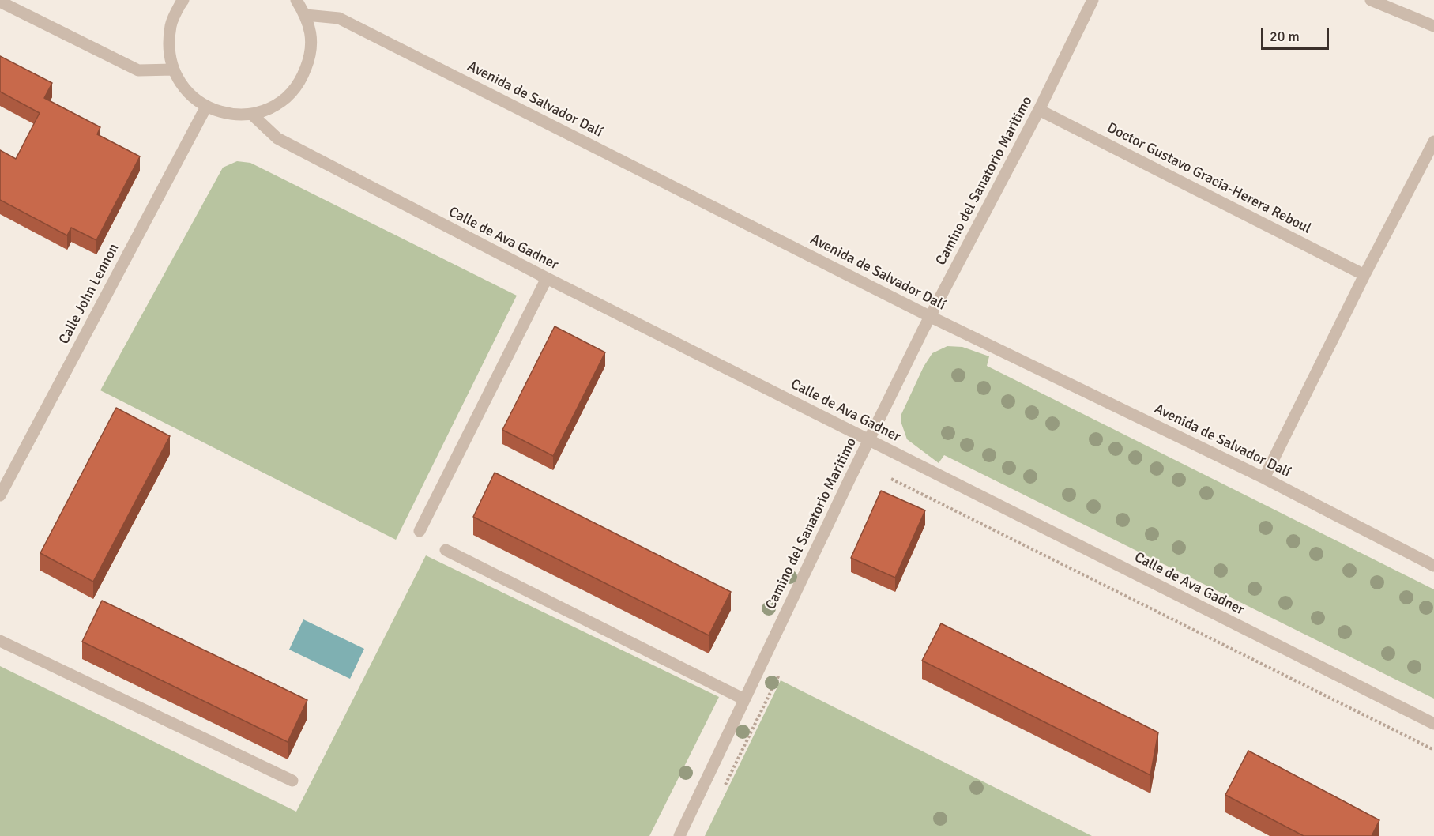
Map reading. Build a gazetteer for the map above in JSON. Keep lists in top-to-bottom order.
{
  "streets": {
    "street": [
      "Avenida de Salvador Dalí",
      "Doctor Gustavo Gracia-Herera Reboul",
      "Camino del Sanatorio Maritimo",
      "Calle de Ava Gadner",
      "Calle John Lennon"
    ]
  },
  "crossings": [
    ["Avenida de Salvador Dalí", "Camino del Sanatorio Maritimo"],
    ["Doctor Gustavo Gracia-Herera Reboul", "Camino del Sanatorio Maritimo"],
    ["Camino del Sanatorio Maritimo", "Calle de Ava Gadner"]
  ],
  "scale_bar": "20 m"
}
